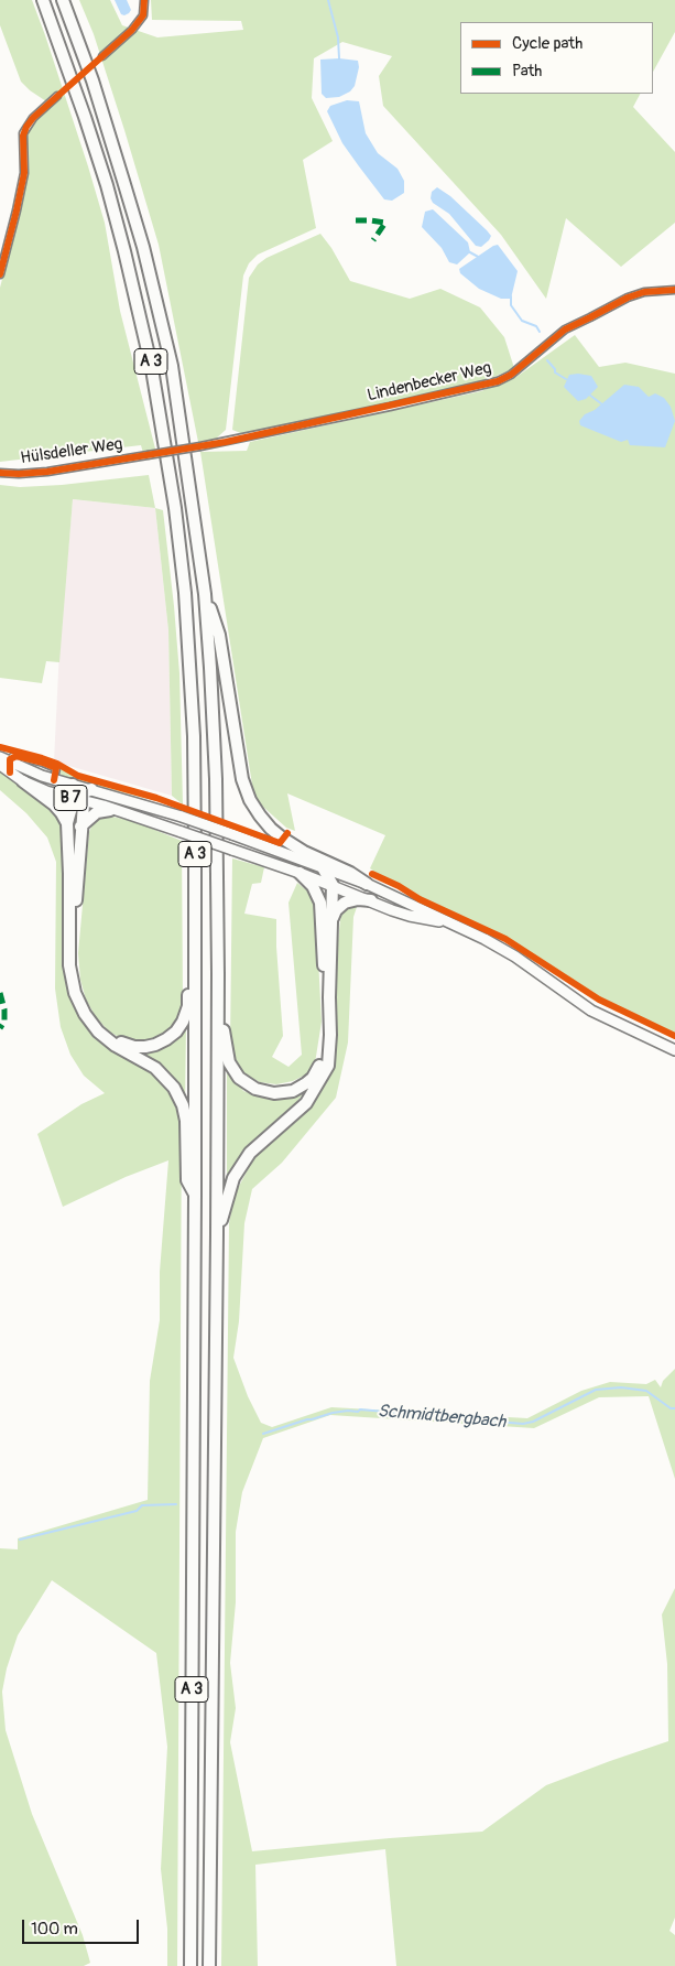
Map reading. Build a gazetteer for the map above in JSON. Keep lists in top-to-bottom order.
{
  "streets": {
    "highway": ["A 3"],
    "main road": ["B 7"],
    "street": ["Lindenbecker Weg", "Hülsdeller Weg"]
  },
  "crossings": [
    ["Lindenbecker Weg", "Hülsdeller Weg"]
  ],
  "water": ["Schmidtbergbach"],
  "legend": ["Cycle path", "Path"],
  "scale_bar": "100 m"
}
